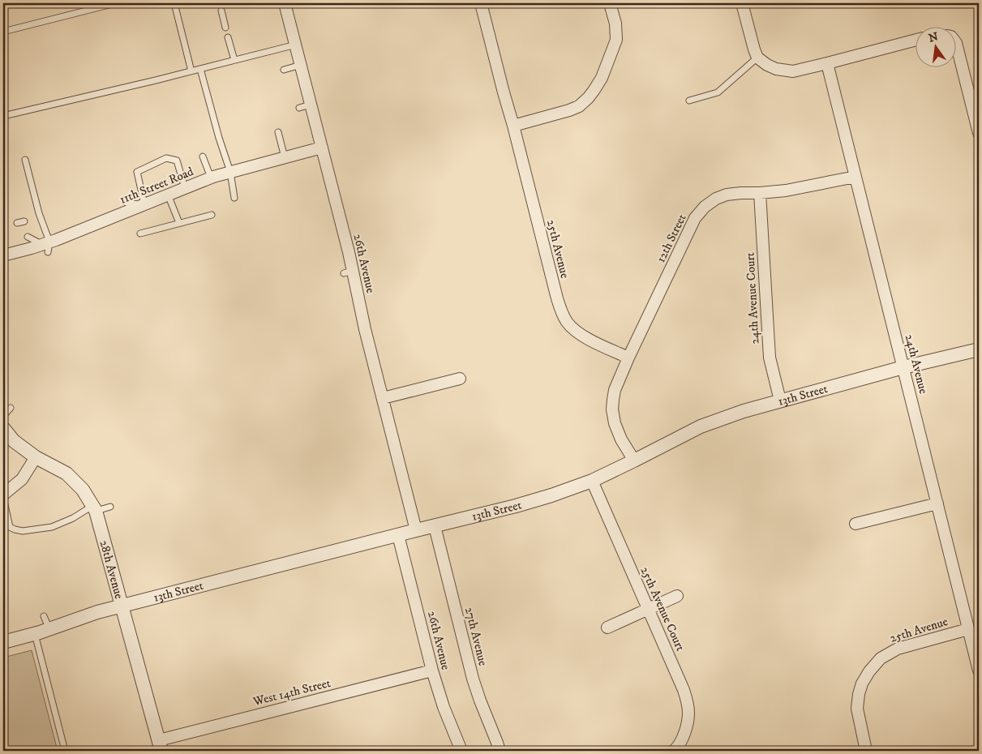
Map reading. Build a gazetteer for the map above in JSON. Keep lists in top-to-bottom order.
{
  "streets": {
    "street": [
      "11th Street Road",
      "12th Street",
      "25th Avenue",
      "26th Avenue",
      "24th Avenue Court",
      "24th Avenue",
      "13th Street",
      "28th Avenue",
      "25th Avenue Court",
      "27th Avenue",
      "West 14th Street"
    ]
  },
  "crossings": [
    ["11th Street Road", "26th Avenue"],
    ["12th Street", "25th Avenue"],
    ["12th Street", "24th Avenue Court"],
    ["12th Street", "24th Avenue"],
    ["25th Avenue", "24th Avenue"],
    ["26th Avenue", "13th Street"],
    ["26th Avenue", "West 14th Street"],
    ["24th Avenue Court", "13th Street"],
    ["24th Avenue", "13th Street"],
    ["13th Street", "28th Avenue"],
    ["13th Street", "25th Avenue Court"],
    ["13th Street", "27th Avenue"],
    ["28th Avenue", "West 14th Street"]
  ],
  "north": "top"
}
